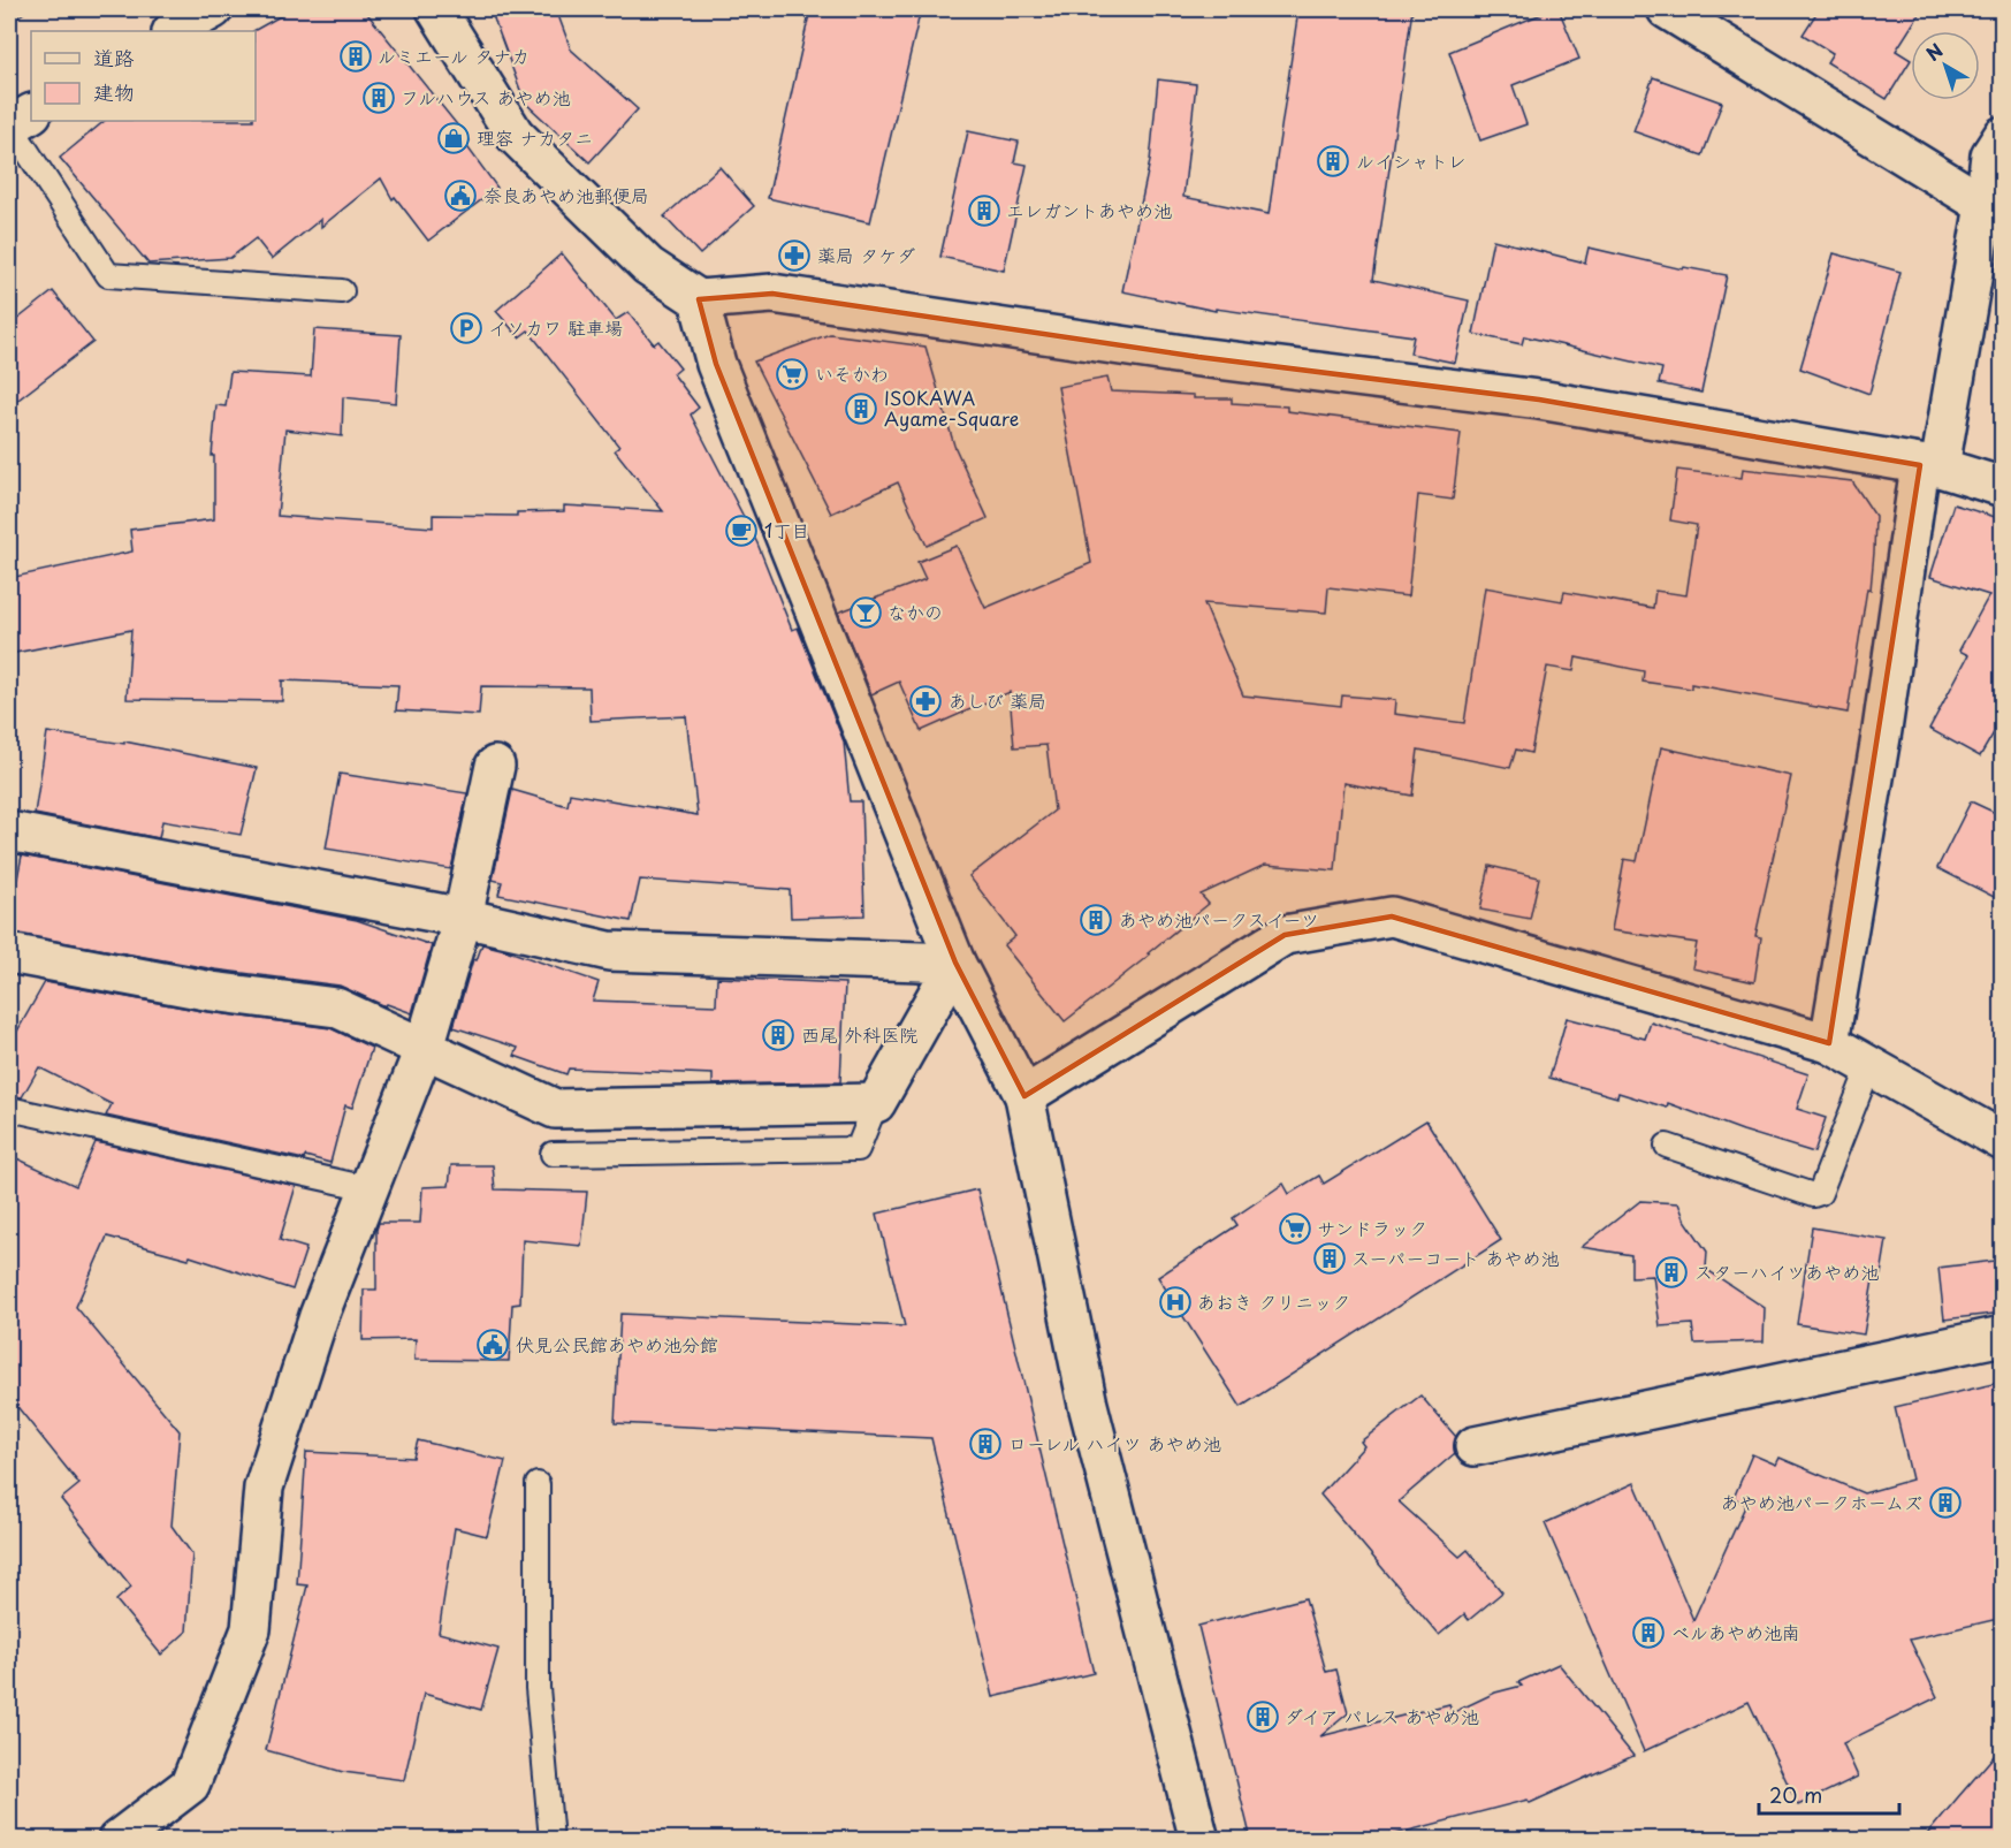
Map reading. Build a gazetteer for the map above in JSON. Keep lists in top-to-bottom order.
{
  "places": {
    "building": [
      "ルミエール タナカ",
      "フルハウス あやめ池",
      "ルイシャトレ",
      "エレガントあやめ池",
      "ISOKAWA Ayame-Square",
      "あやめ池パークスイーツ",
      "西尾 外科医院",
      "スーパーコート あやめ池",
      "スターハイツあやめ池",
      "ローレル ハイツ あやめ池",
      "あやめ池パークホームズ",
      "ベルあやめ池南",
      "ダイア パレス あやめ池"
    ],
    "shop": ["理容 ナカタニ"],
    "public building": ["奈良あやめ池郵便局", "伏見公民館あやめ池分館"],
    "pharmacy": ["薬局 タケダ", "あしび 薬局"],
    "parking": ["イソカワ 駐車場"],
    "supermarket": ["いそかわ", "サンドラック"],
    "cafe": ["1丁目"],
    "bar": ["なかの"],
    "hospital": ["あおき クリニック"]
  },
  "legend": ["道路", "建物"],
  "scale_bar": "20 m",
  "north": "top left"
}
